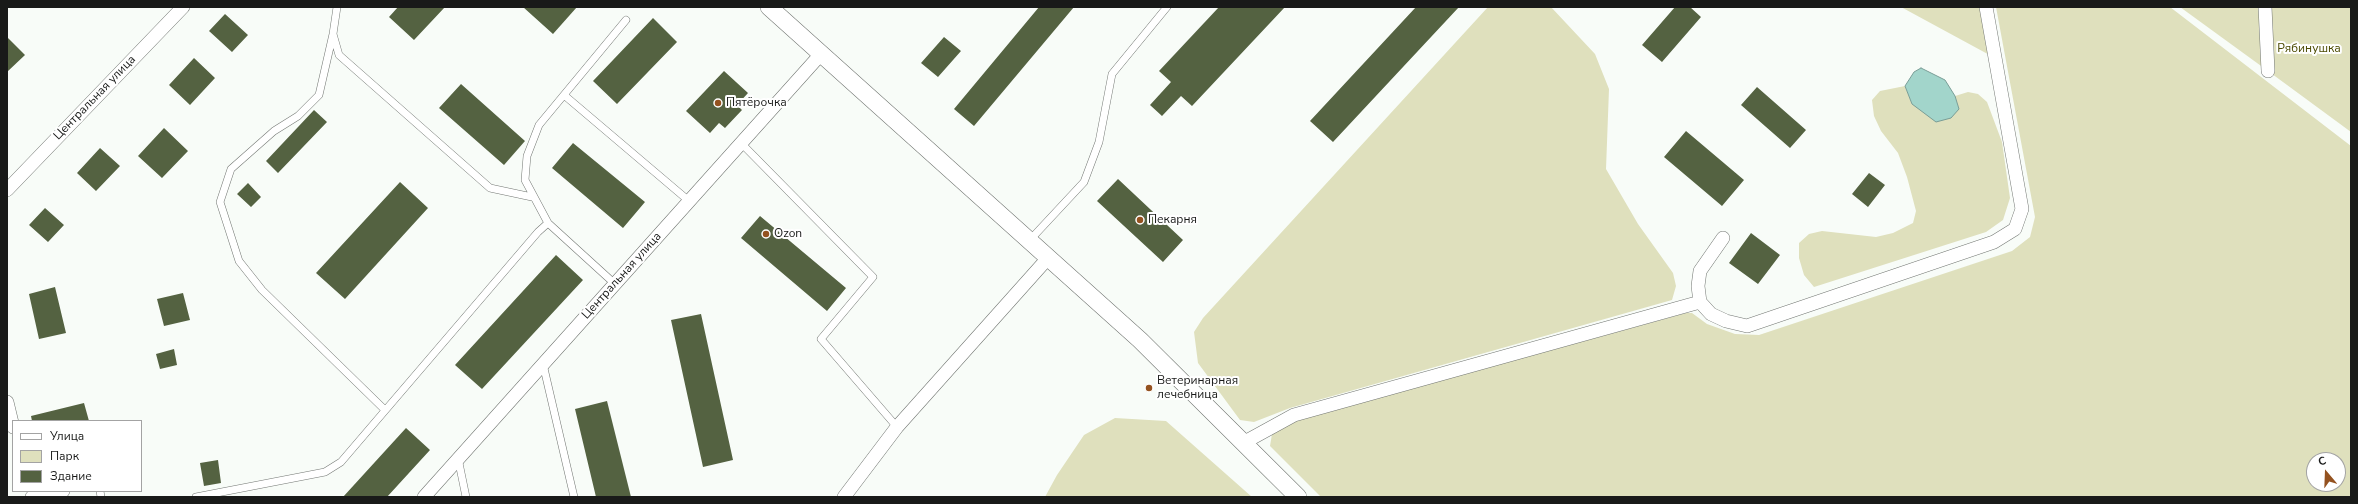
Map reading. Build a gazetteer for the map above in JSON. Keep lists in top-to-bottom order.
{
  "streets": {
    "street": ["Центральная улица"]
  },
  "parks": ["Рябинушка"],
  "places": [
    "Пятёрочка",
    "Пекарня",
    "Ozon",
    "Ветеринарная лечебница"
  ],
  "legend": ["Улица", "Парк", "Здание"],
  "north": "top"
}
